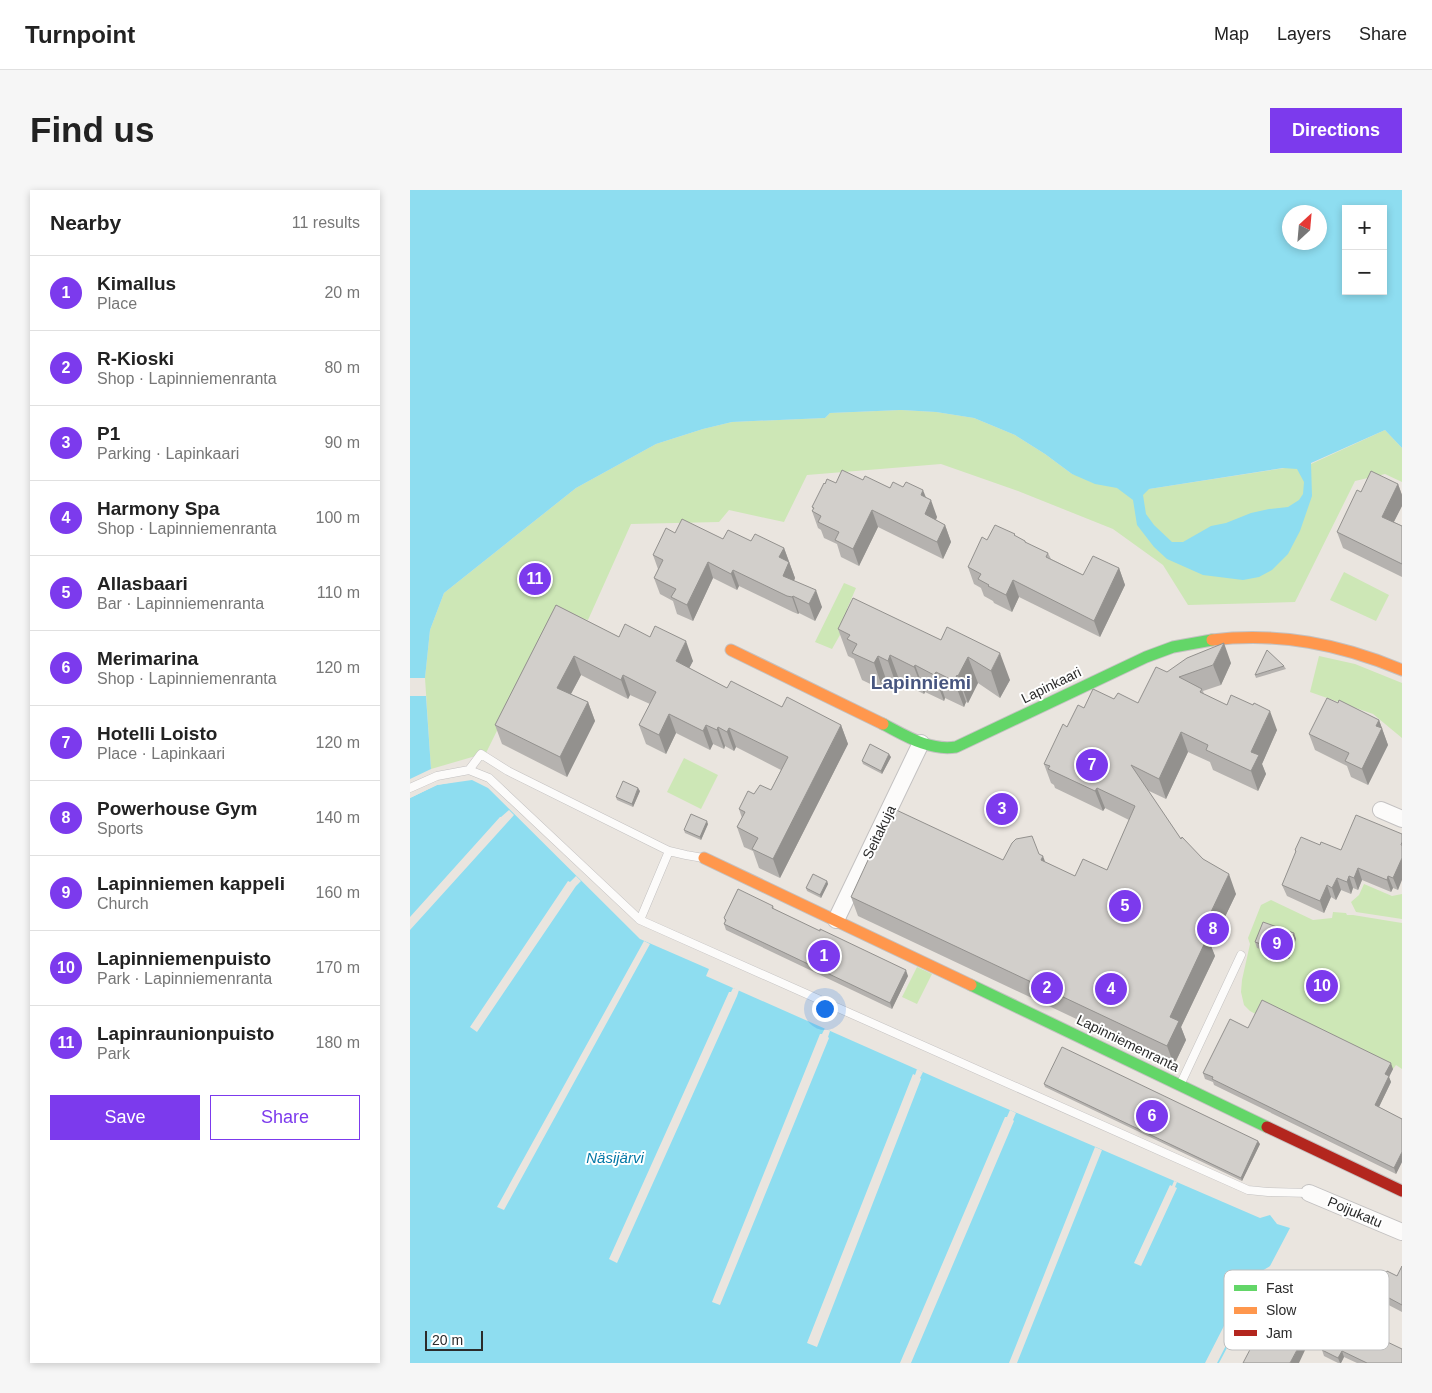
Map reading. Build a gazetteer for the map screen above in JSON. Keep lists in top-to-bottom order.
{
  "streets": {
    "street": [
      "Lapinkaari",
      "Seitakuja",
      "Lapinniemenranta",
      "Poijukatu"
    ]
  },
  "crossings": [
    ["Lapinkaari", "Seitakuja"],
    ["Seitakuja", "Lapinniemenranta"]
  ],
  "districts": ["Lapinniemi"],
  "water": ["Näsijärvi"],
  "legend": ["Fast", "Slow", "Jam"],
  "scale_bar": "20 m",
  "north": "top right",
  "page": {
    "header": "Turnpoint",
    "nav": ["Map", "Layers", "Share"],
    "buttons": [
      "Directions",
      ["Save", "Share"]
    ],
    "title": "Find us",
    "heading": ["Nearby", "11 results"],
    "map_buttons": ["+", "−"],
    "list": [
      {
        "mark": "1",
        "name": "Kimallus",
        "note": "Place",
        "value": "20 m"
      },
      {
        "mark": "2",
        "name": "R-Kioski",
        "note": "Shop · Lapinniemenranta",
        "value": "80 m"
      },
      {
        "mark": "3",
        "name": "P1",
        "note": "Parking · Lapinkaari",
        "value": "90 m"
      },
      {
        "mark": "4",
        "name": "Harmony Spa",
        "note": "Shop · Lapinniemenranta",
        "value": "100 m"
      },
      {
        "mark": "5",
        "name": "Allasbaari",
        "note": "Bar · Lapinniemenranta",
        "value": "110 m"
      },
      {
        "mark": "6",
        "name": "Merimarina",
        "note": "Shop · Lapinniemenranta",
        "value": "120 m"
      },
      {
        "mark": "7",
        "name": "Hotelli Loisto",
        "note": "Place · Lapinkaari",
        "value": "120 m"
      },
      {
        "mark": "8",
        "name": "Powerhouse Gym",
        "note": "Sports",
        "value": "140 m"
      },
      {
        "mark": "9",
        "name": "Lapinniemen kappeli",
        "note": "Church",
        "value": "160 m"
      },
      {
        "mark": "10",
        "name": "Lapinniemenpuisto",
        "note": "Park · Lapinniemenranta",
        "value": "170 m"
      },
      {
        "mark": "11",
        "name": "Lapinraunionpuisto",
        "note": "Park",
        "value": "180 m"
      }
    ],
    "pins": [
      "11",
      "7",
      "3",
      "5",
      "8",
      "9",
      "1",
      "10",
      "2",
      "4",
      "6"
    ],
    "scale": "20 m"
  }
}
